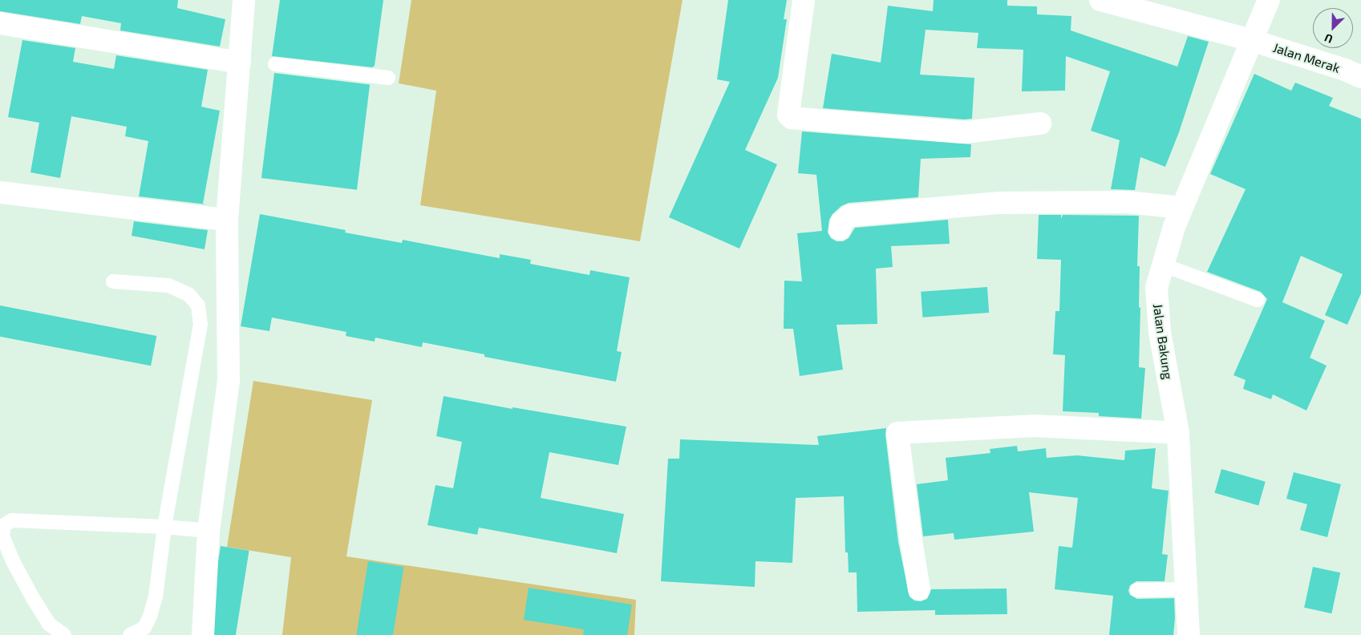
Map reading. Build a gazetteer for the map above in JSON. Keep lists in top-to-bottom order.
{
  "streets": {
    "street": ["Jalan Merak", "Jalan Bakung"]
  },
  "crossings": [
    ["Jalan Merak", "Jalan Bakung"]
  ],
  "north": "bottom left"
}
